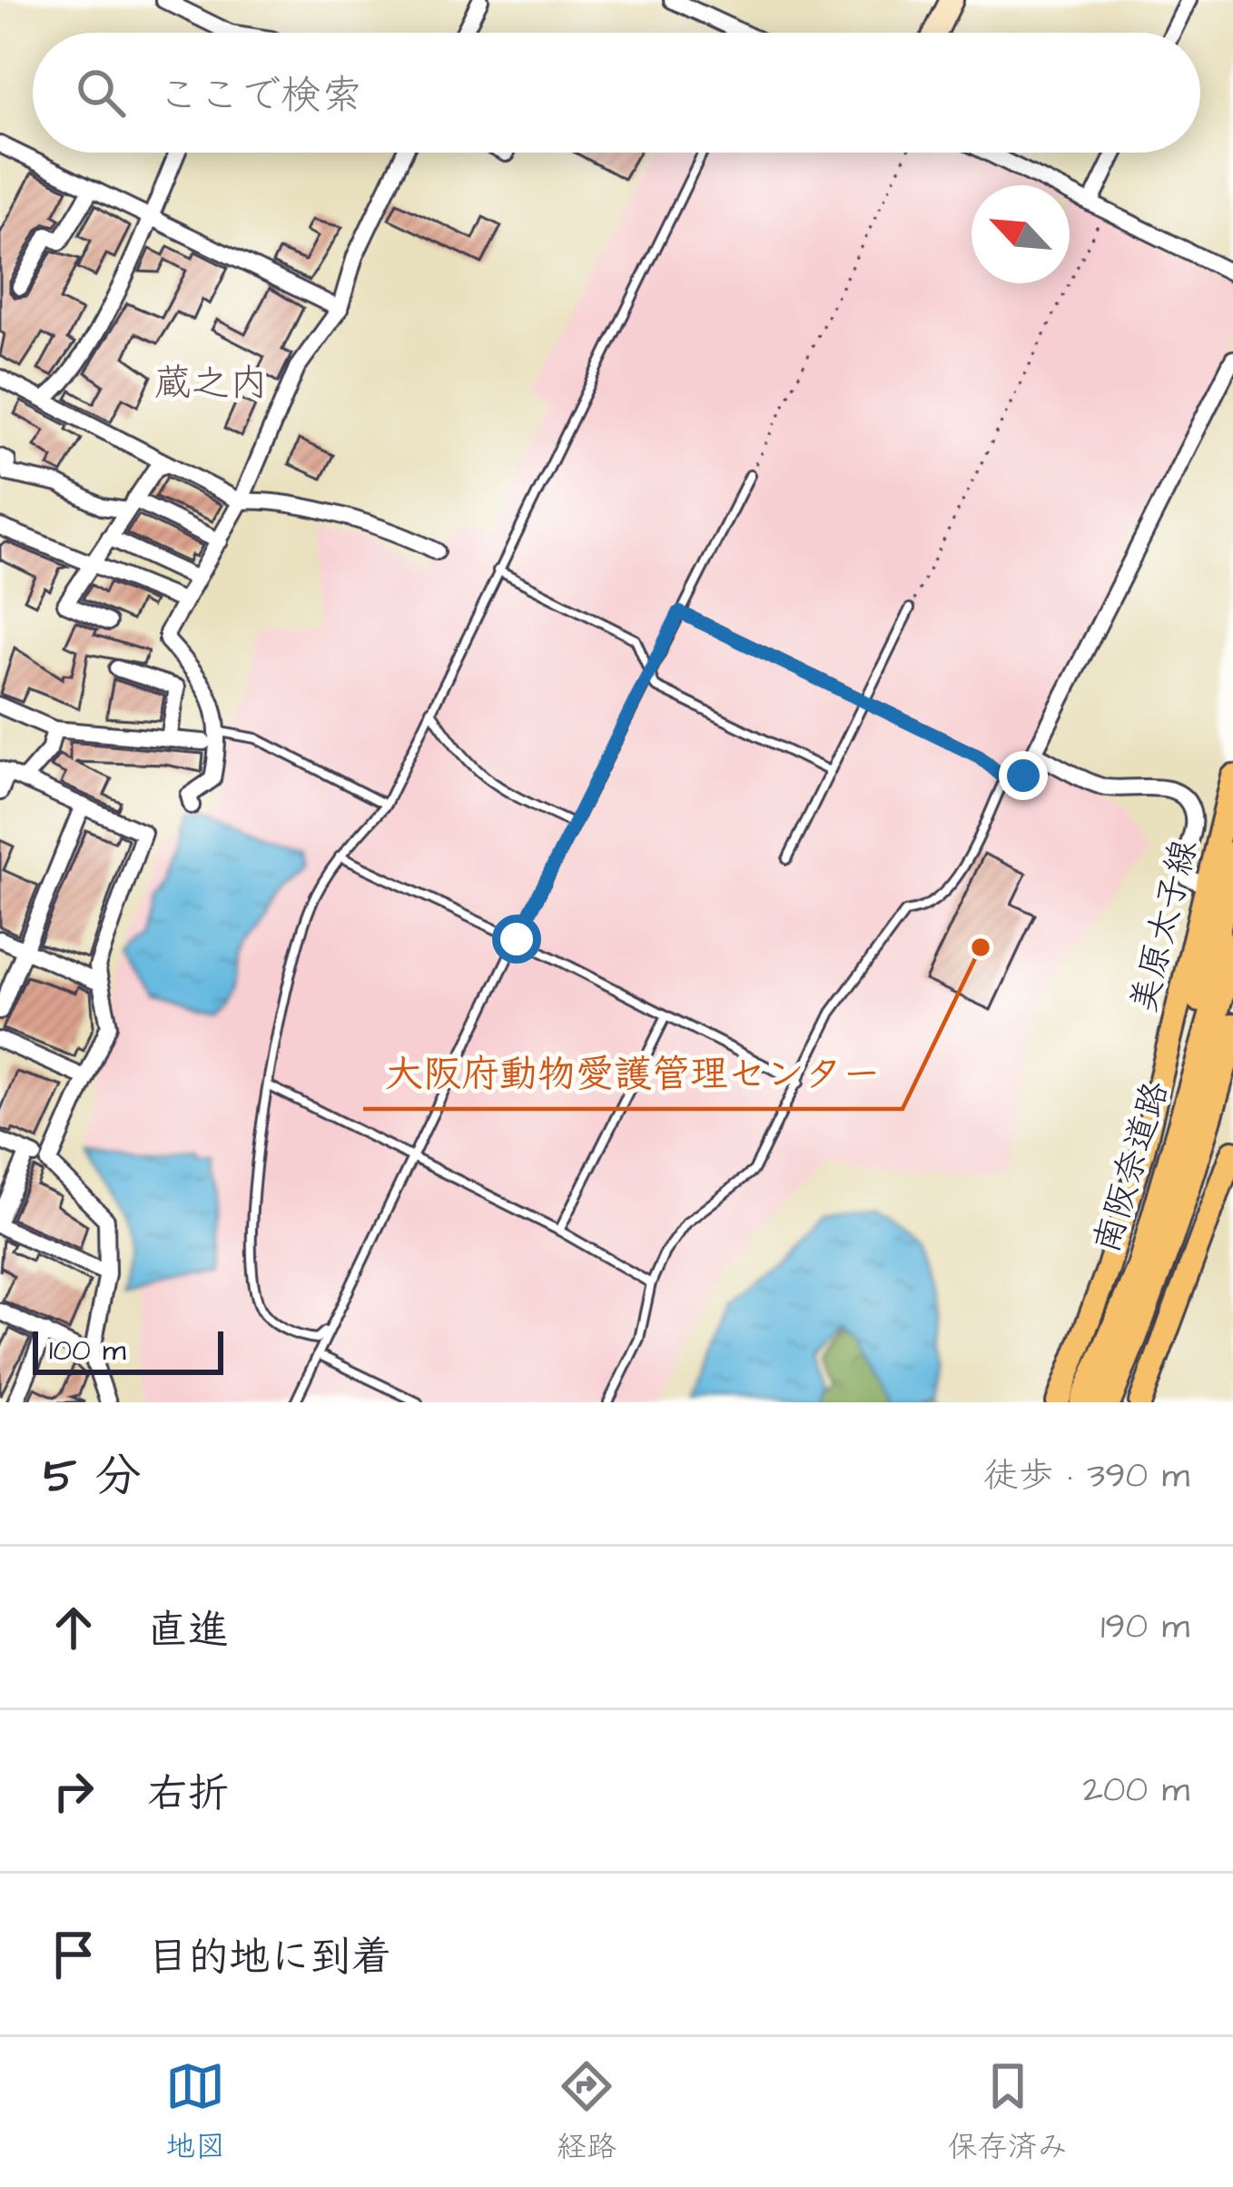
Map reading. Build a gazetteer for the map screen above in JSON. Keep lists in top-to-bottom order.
{
  "streets": {
    "highway": ["南阪奈道路"],
    "main road": ["美原太子線"]
  },
  "districts": ["蔵之内"],
  "places": ["大阪府動物愛護管理センター"],
  "scale_bar": "100 m",
  "north": "top left",
  "page": {
    "search": "ここで検索",
    "scale": "100 m",
    "heading": ["5 分", "徒歩 · 390 m"],
    "list": [
      ["直進", "190 m"],
      ["右折", "200 m"],
      "目的地に到着"
    ],
    "nav": ["地図", "経路", "保存済み"]
  }
}
